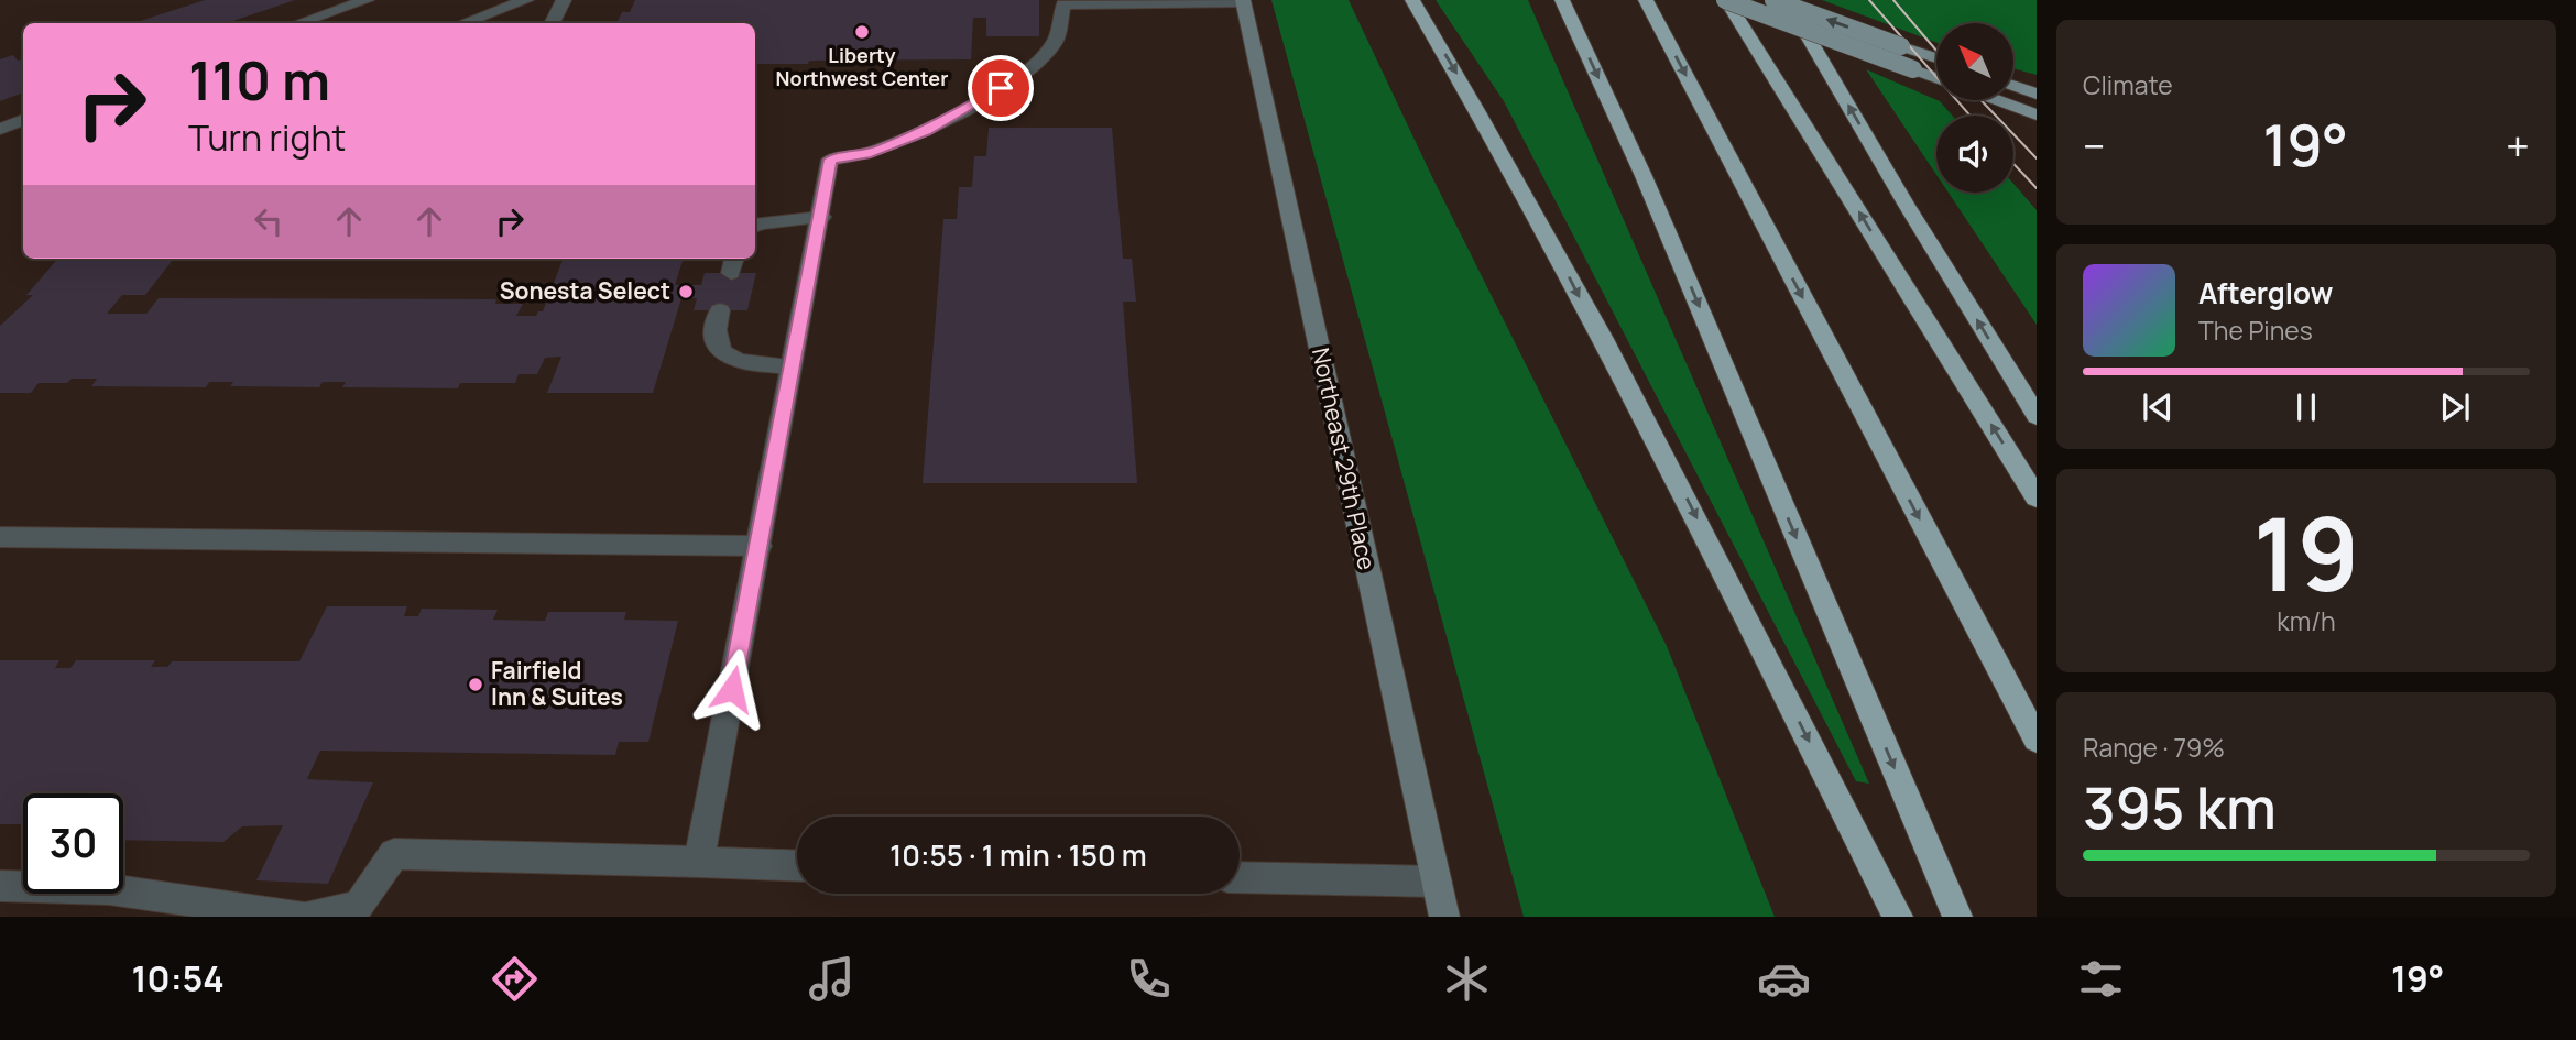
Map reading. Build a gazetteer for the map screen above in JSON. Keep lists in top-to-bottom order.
{
  "streets": {
    "street": ["Northeast 29th Place"]
  },
  "places": ["Liberty Northwest Center", "Sonesta Select", "Fairfield Inn & Suites"],
  "north": "top left",
  "page": {
    "tile": [
      "Climate",
      ["19", "km/h"],
      ["Range · 79%", "395 km"]
    ],
    "turn": ["110 m", "Turn right"],
    "heat": ["−", "19°", "+"],
    "song": ["Afterglow", "The Pines"],
    "limit": "30",
    "trip": "10:55 · 1 min · 150 m",
    "tabs": ["10:54", "19°"]
  }
}
